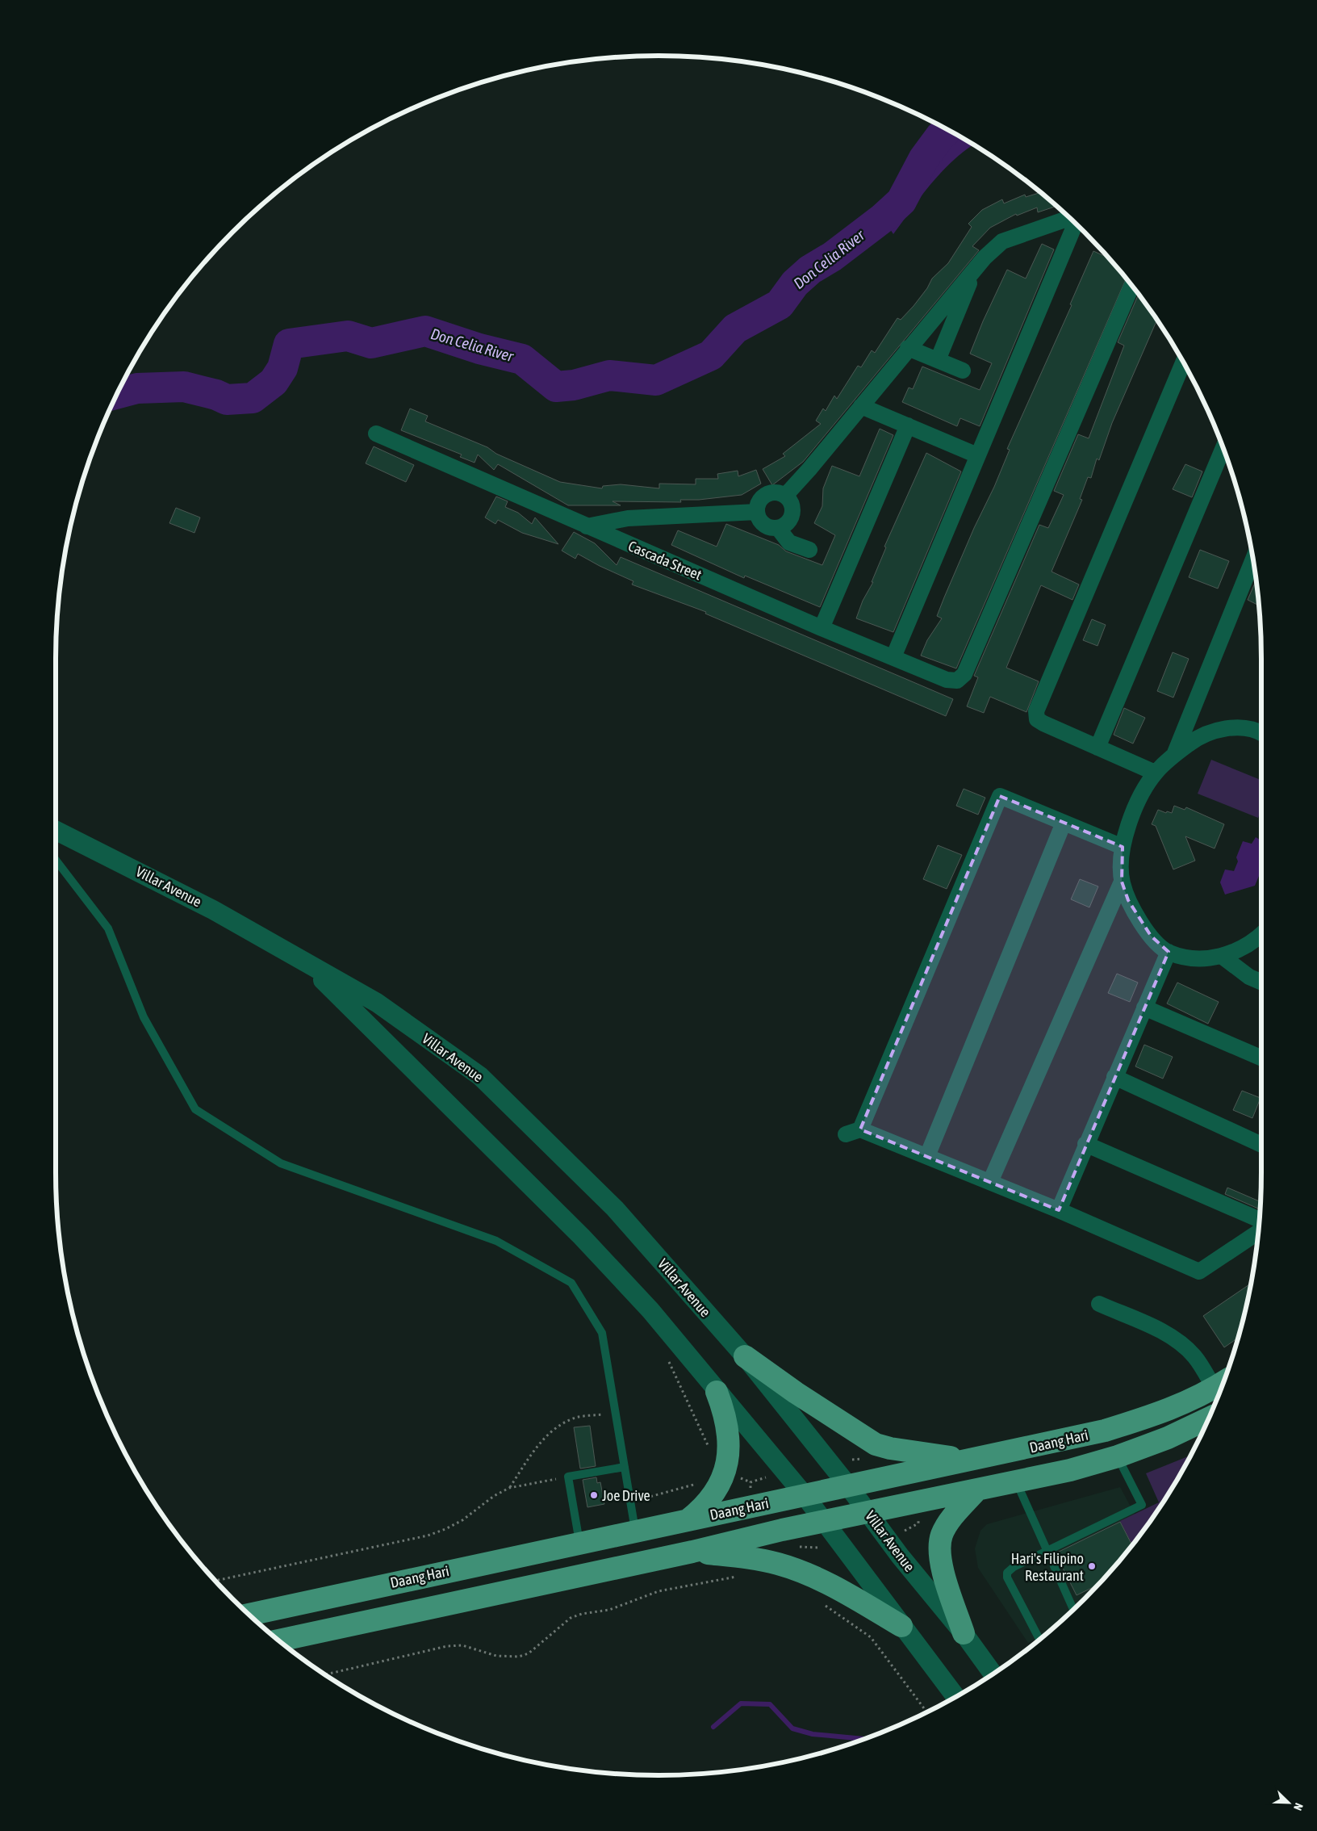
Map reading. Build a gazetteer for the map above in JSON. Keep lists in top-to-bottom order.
{
  "streets": {
    "main road": ["Daang Hari"],
    "street": ["Cascada Street", "Villar Avenue"]
  },
  "crossings": [
    ["Villar Avenue", "Daang Hari"]
  ],
  "water": ["Don Celia River"],
  "places": ["Joe Drive", "Hari's Filipino Restaurant"],
  "north": "bottom right"
}
